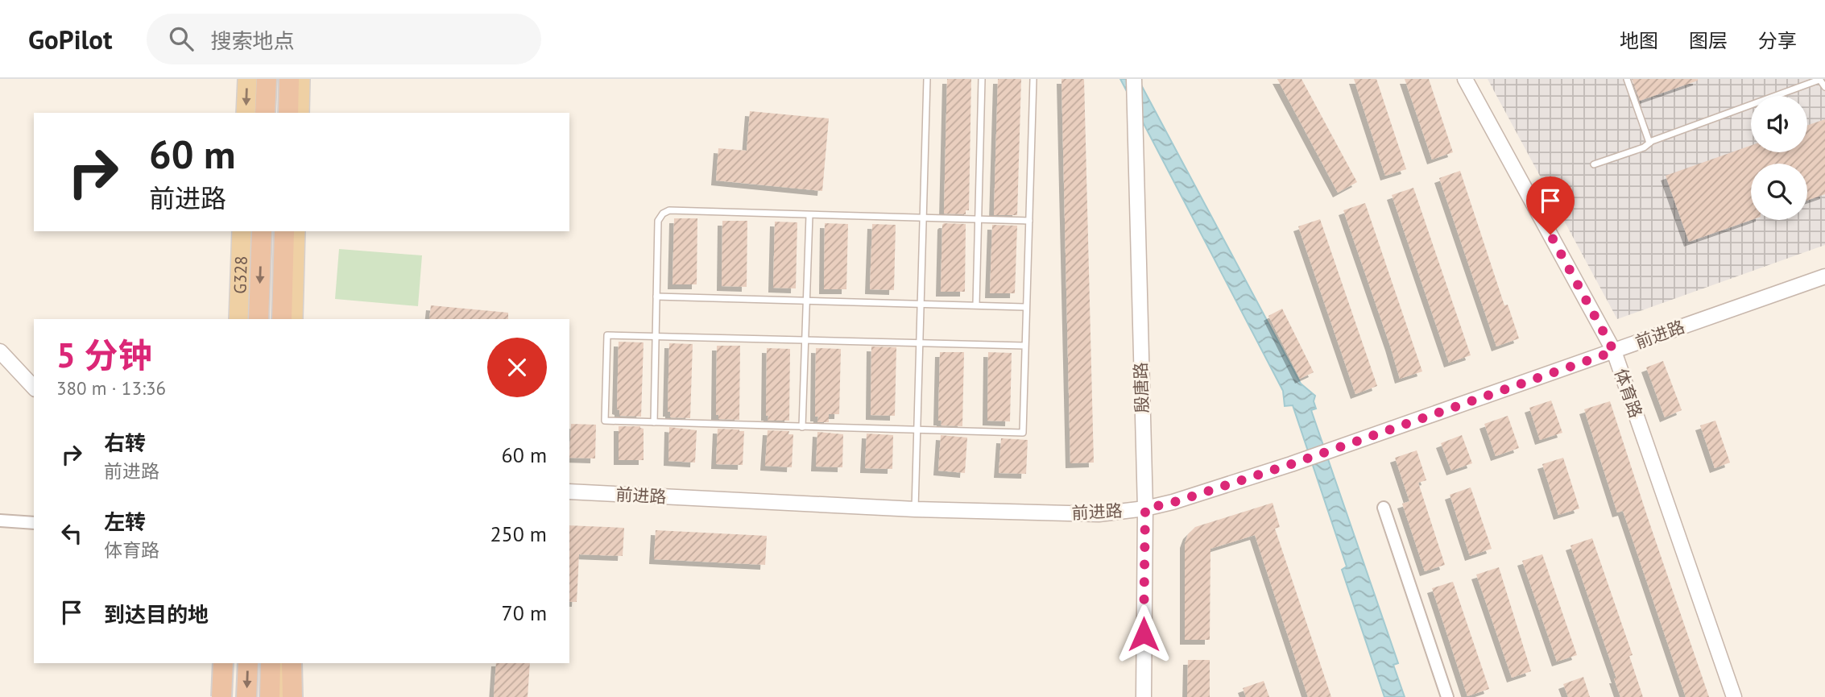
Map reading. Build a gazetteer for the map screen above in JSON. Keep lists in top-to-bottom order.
{
  "streets": {
    "main road": ["G328"],
    "street": ["前进路", "殷唐路", "体育路"]
  },
  "crossings": [
    ["前进路", "殷唐路"],
    ["前进路", "体育路"]
  ],
  "page": {
    "header": "GoPilot",
    "search": "搜索地点",
    "nav": ["地图", "图层", "分享"],
    "turn": ["60 m", "前进路"],
    "heading": ["5 分钟", "380 m · 13:36"],
    "list": [
      {
        "name": "右转",
        "note": "前进路",
        "value": "60 m"
      },
      {
        "name": "左转",
        "note": "体育路",
        "value": "250 m"
      },
      {
        "name": "到达目的地",
        "value": "70 m"
      }
    ]
  }
}
